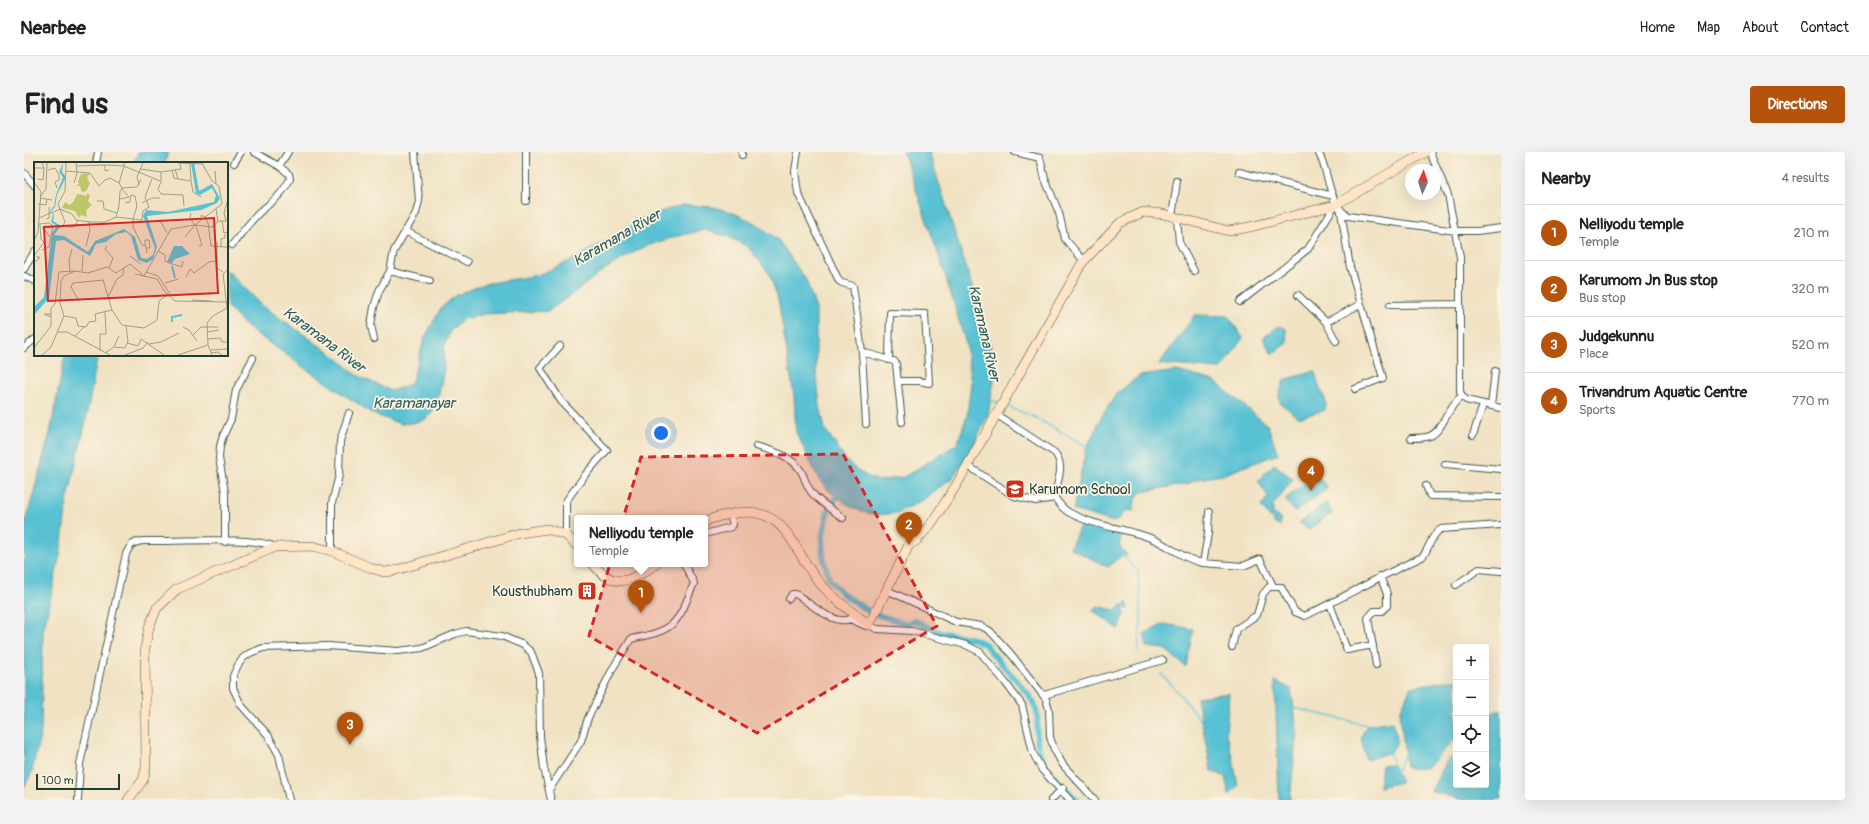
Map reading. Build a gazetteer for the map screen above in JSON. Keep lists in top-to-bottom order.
{
  "water": ["Karamana River", "Karamanayar"],
  "places": {
    "school or university": ["Karumom School"],
    "building": ["Kousthubham"]
  },
  "scale_bar": "100 m",
  "north": "top",
  "page": {
    "header": "Nearbee",
    "nav": [
      "Home",
      "Map",
      "About",
      "Contact"
    ],
    "buttons": "Directions",
    "title": "Find us",
    "heading": ["Nearby", "4 results"],
    "list": [
      {
        "mark": "1",
        "name": "Nelliyodu temple",
        "note": "Temple",
        "value": "210 m"
      },
      {
        "mark": "2",
        "name": "Karumom Jn Bus stop",
        "note": "Bus stop",
        "value": "320 m"
      },
      {
        "mark": "3",
        "name": "Judgekunnu",
        "note": "Place",
        "value": "520 m"
      },
      {
        "mark": "4",
        "name": "Trivandrum Aquatic Centre",
        "note": "Sports",
        "value": "770 m"
      }
    ],
    "pins": [
      "4",
      "2",
      "1",
      "3"
    ],
    "popup": ["Nelliyodu temple", "Temple"],
    "map_buttons": ["+", "−"],
    "scale": "100 m"
  }
}
